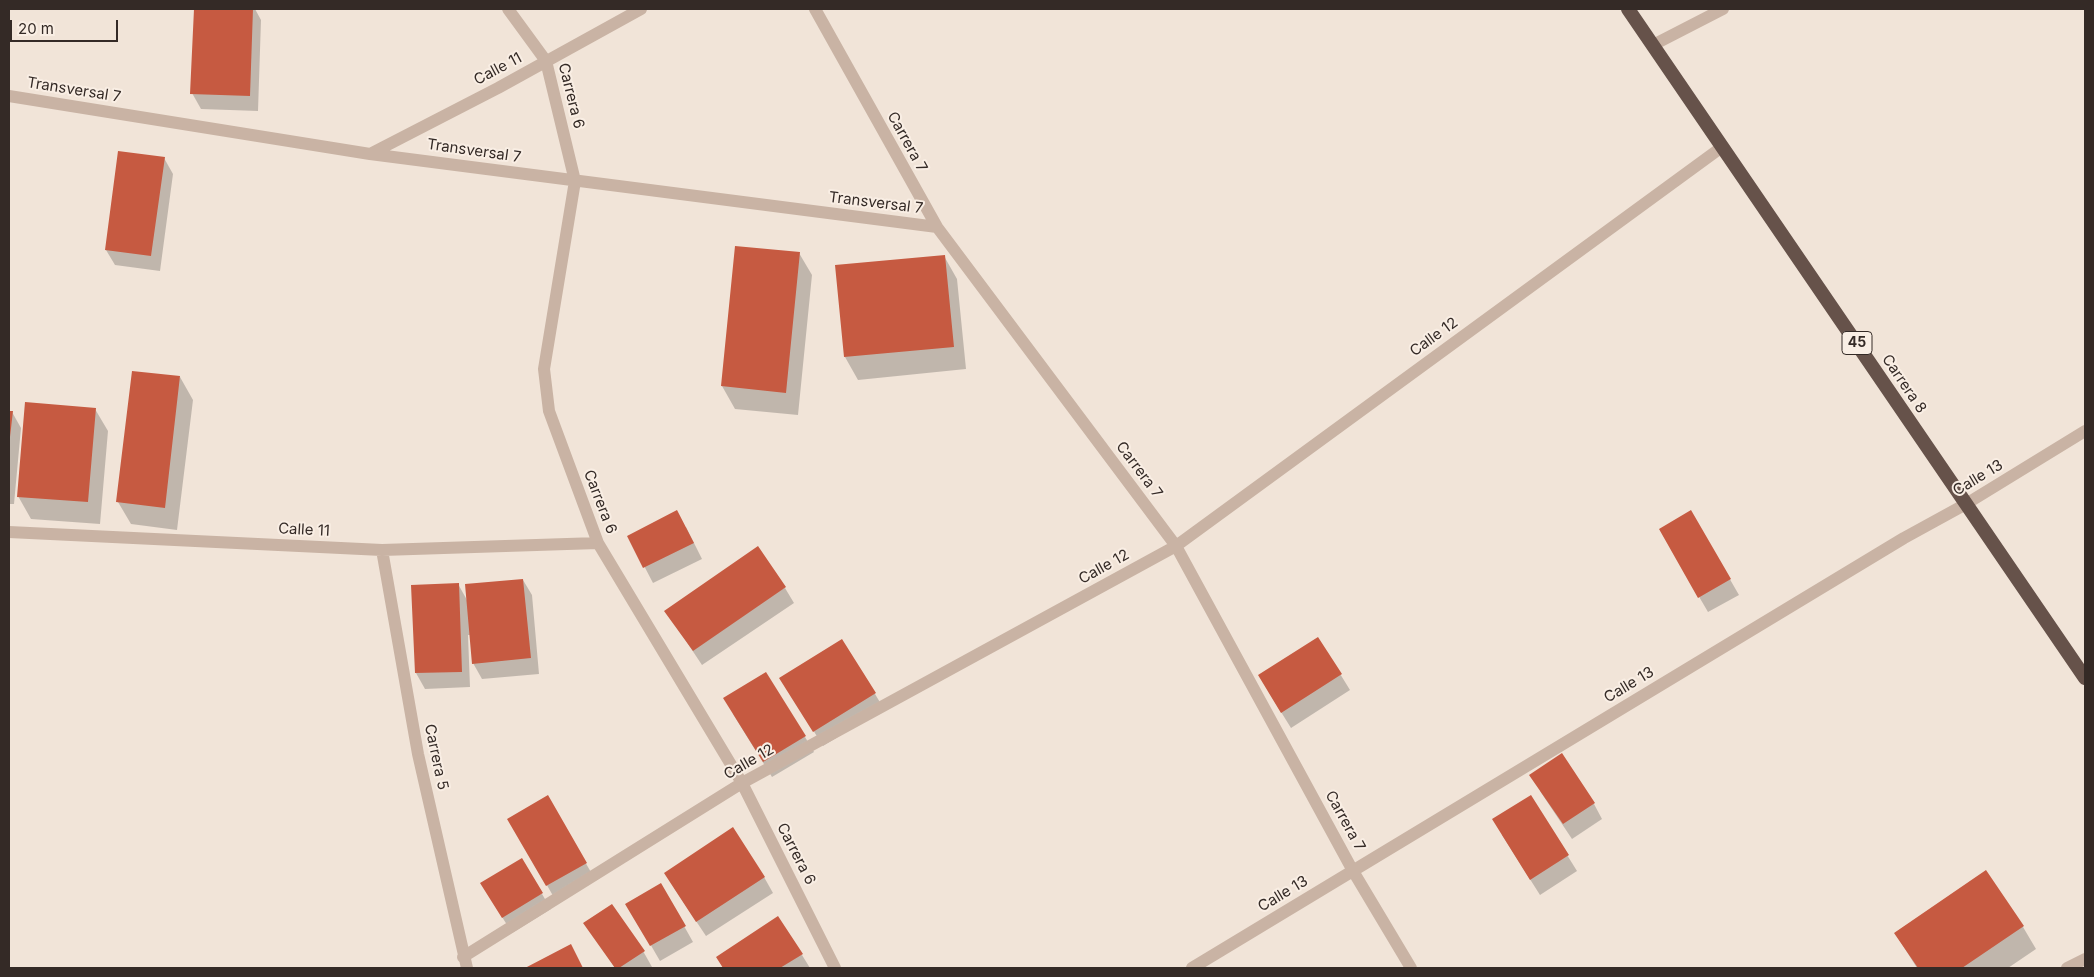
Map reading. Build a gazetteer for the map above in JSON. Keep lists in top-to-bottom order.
{
  "streets": {
    "highway": ["45", "Carrera 8"],
    "street": [
      "Calle 11",
      "Transversal 7",
      "Carrera 6",
      "Carrera 7",
      "Calle 12",
      "Calle 13",
      "Carrera 5"
    ]
  },
  "crossings": [
    ["Calle 11", "Transversal 7"],
    ["Calle 11", "Carrera 6"],
    ["Calle 11", "Carrera 5"],
    ["Transversal 7", "Carrera 6"],
    ["Transversal 7", "Carrera 7"],
    ["Carrera 6", "Calle 12"],
    ["Carrera 7", "Calle 12"],
    ["Carrera 7", "Calle 13"],
    ["Calle 12", "Carrera 8"],
    ["Calle 12", "Carrera 5"],
    ["Carrera 8", "Calle 13"]
  ],
  "scale_bar": "20 m"
}
